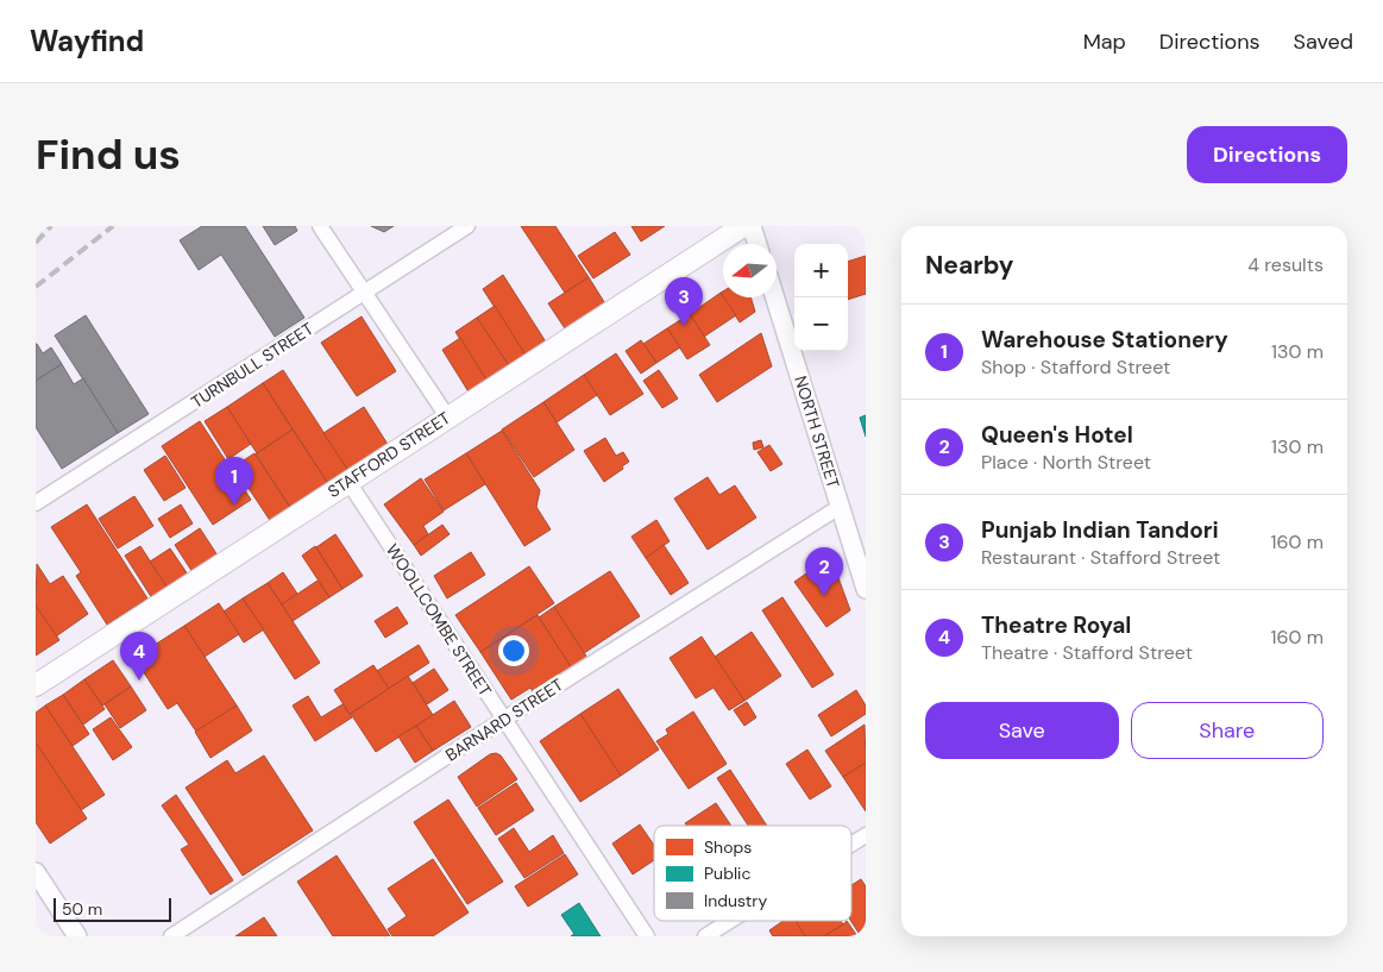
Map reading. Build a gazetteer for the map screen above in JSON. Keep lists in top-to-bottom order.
{
  "streets": {
    "main road": ["STAFFORD STREET"],
    "street": [
      "TURNBULL STREET",
      "NORTH STREET",
      "WOOLLCOMBE STREET",
      "BARNARD STREET"
    ]
  },
  "crossings": [
    ["NORTH STREET", "BARNARD STREET"],
    ["STAFFORD STREET", "WOOLLCOMBE STREET"],
    ["WOOLLCOMBE STREET", "BARNARD STREET"]
  ],
  "legend": ["Shops", "Public", "Industry"],
  "scale_bar": "50 m",
  "north": "left",
  "page": {
    "header": "Wayfind",
    "nav": ["Map", "Directions", "Saved"],
    "buttons": [
      "Directions",
      ["Save", "Share"]
    ],
    "title": "Find us",
    "heading": ["Nearby", "4 results"],
    "map_buttons": ["+", "−"],
    "pins": [
      "3",
      "1",
      "2",
      "4"
    ],
    "list": [
      {
        "mark": "1",
        "name": "Warehouse Stationery",
        "note": "Shop · Stafford Street",
        "value": "130 m"
      },
      {
        "mark": "2",
        "name": "Queen's Hotel",
        "note": "Place · North Street",
        "value": "130 m"
      },
      {
        "mark": "3",
        "name": "Punjab Indian Tandori",
        "note": "Restaurant · Stafford Street",
        "value": "160 m"
      },
      {
        "mark": "4",
        "name": "Theatre Royal",
        "note": "Theatre · Stafford Street",
        "value": "160 m"
      }
    ],
    "scale": "50 m"
  }
}
